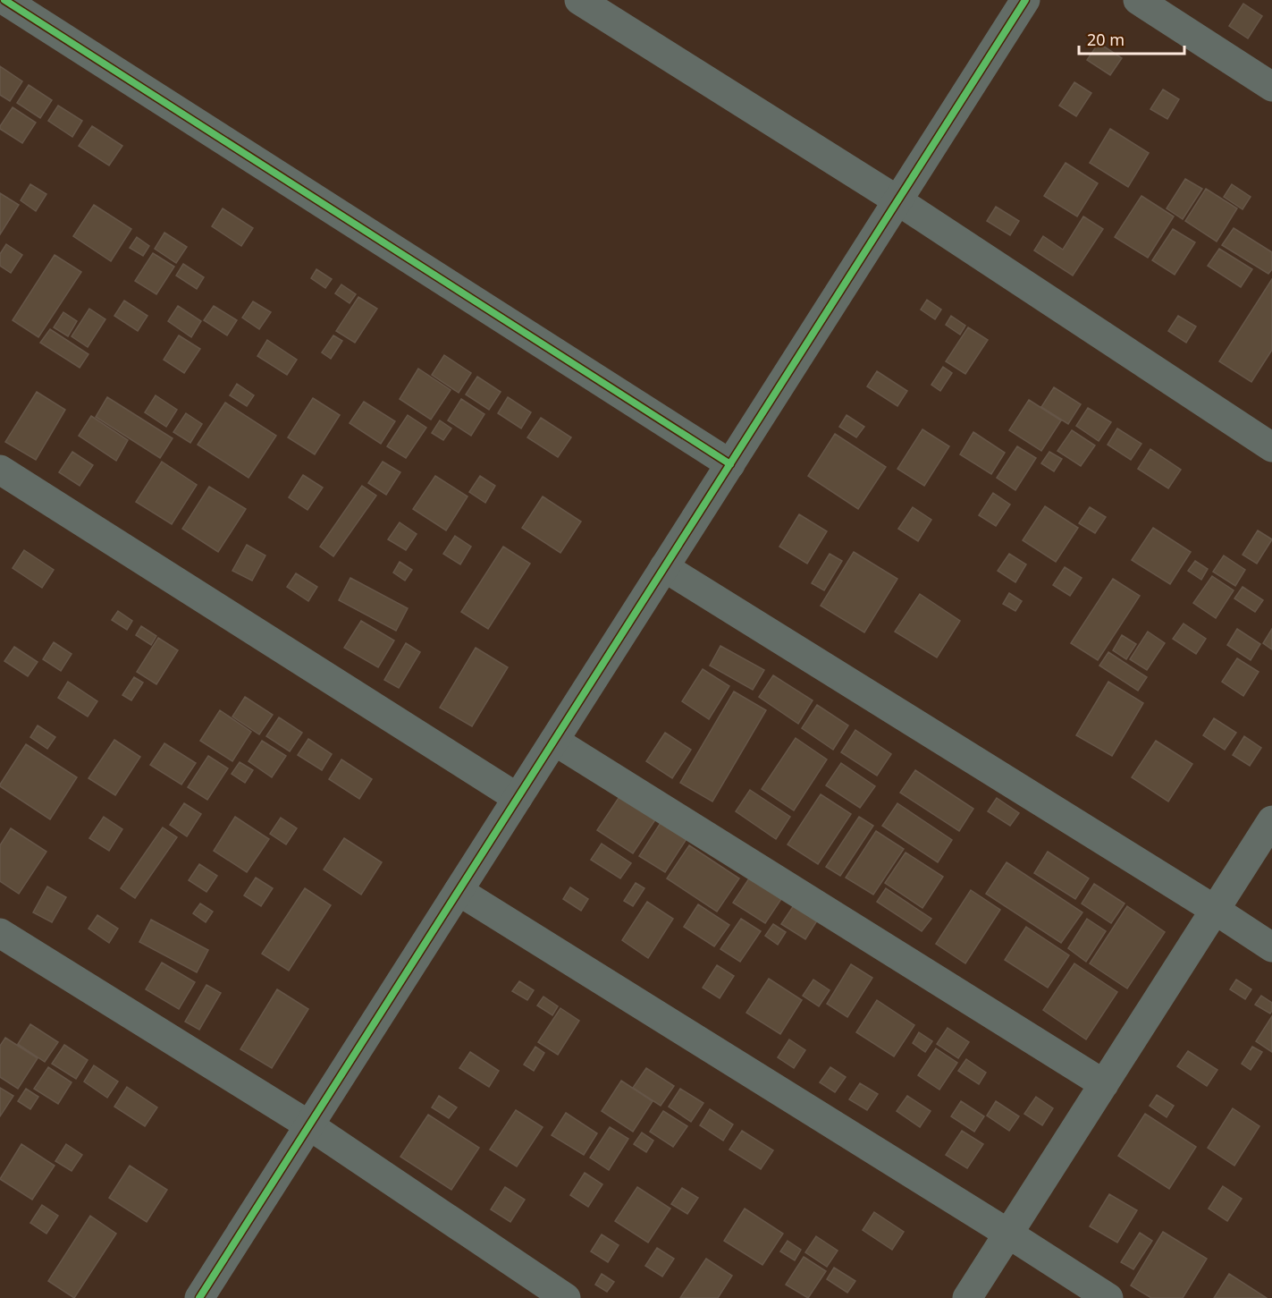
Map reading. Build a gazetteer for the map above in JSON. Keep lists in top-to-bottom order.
{
  "scale_bar": "20 m"
}
